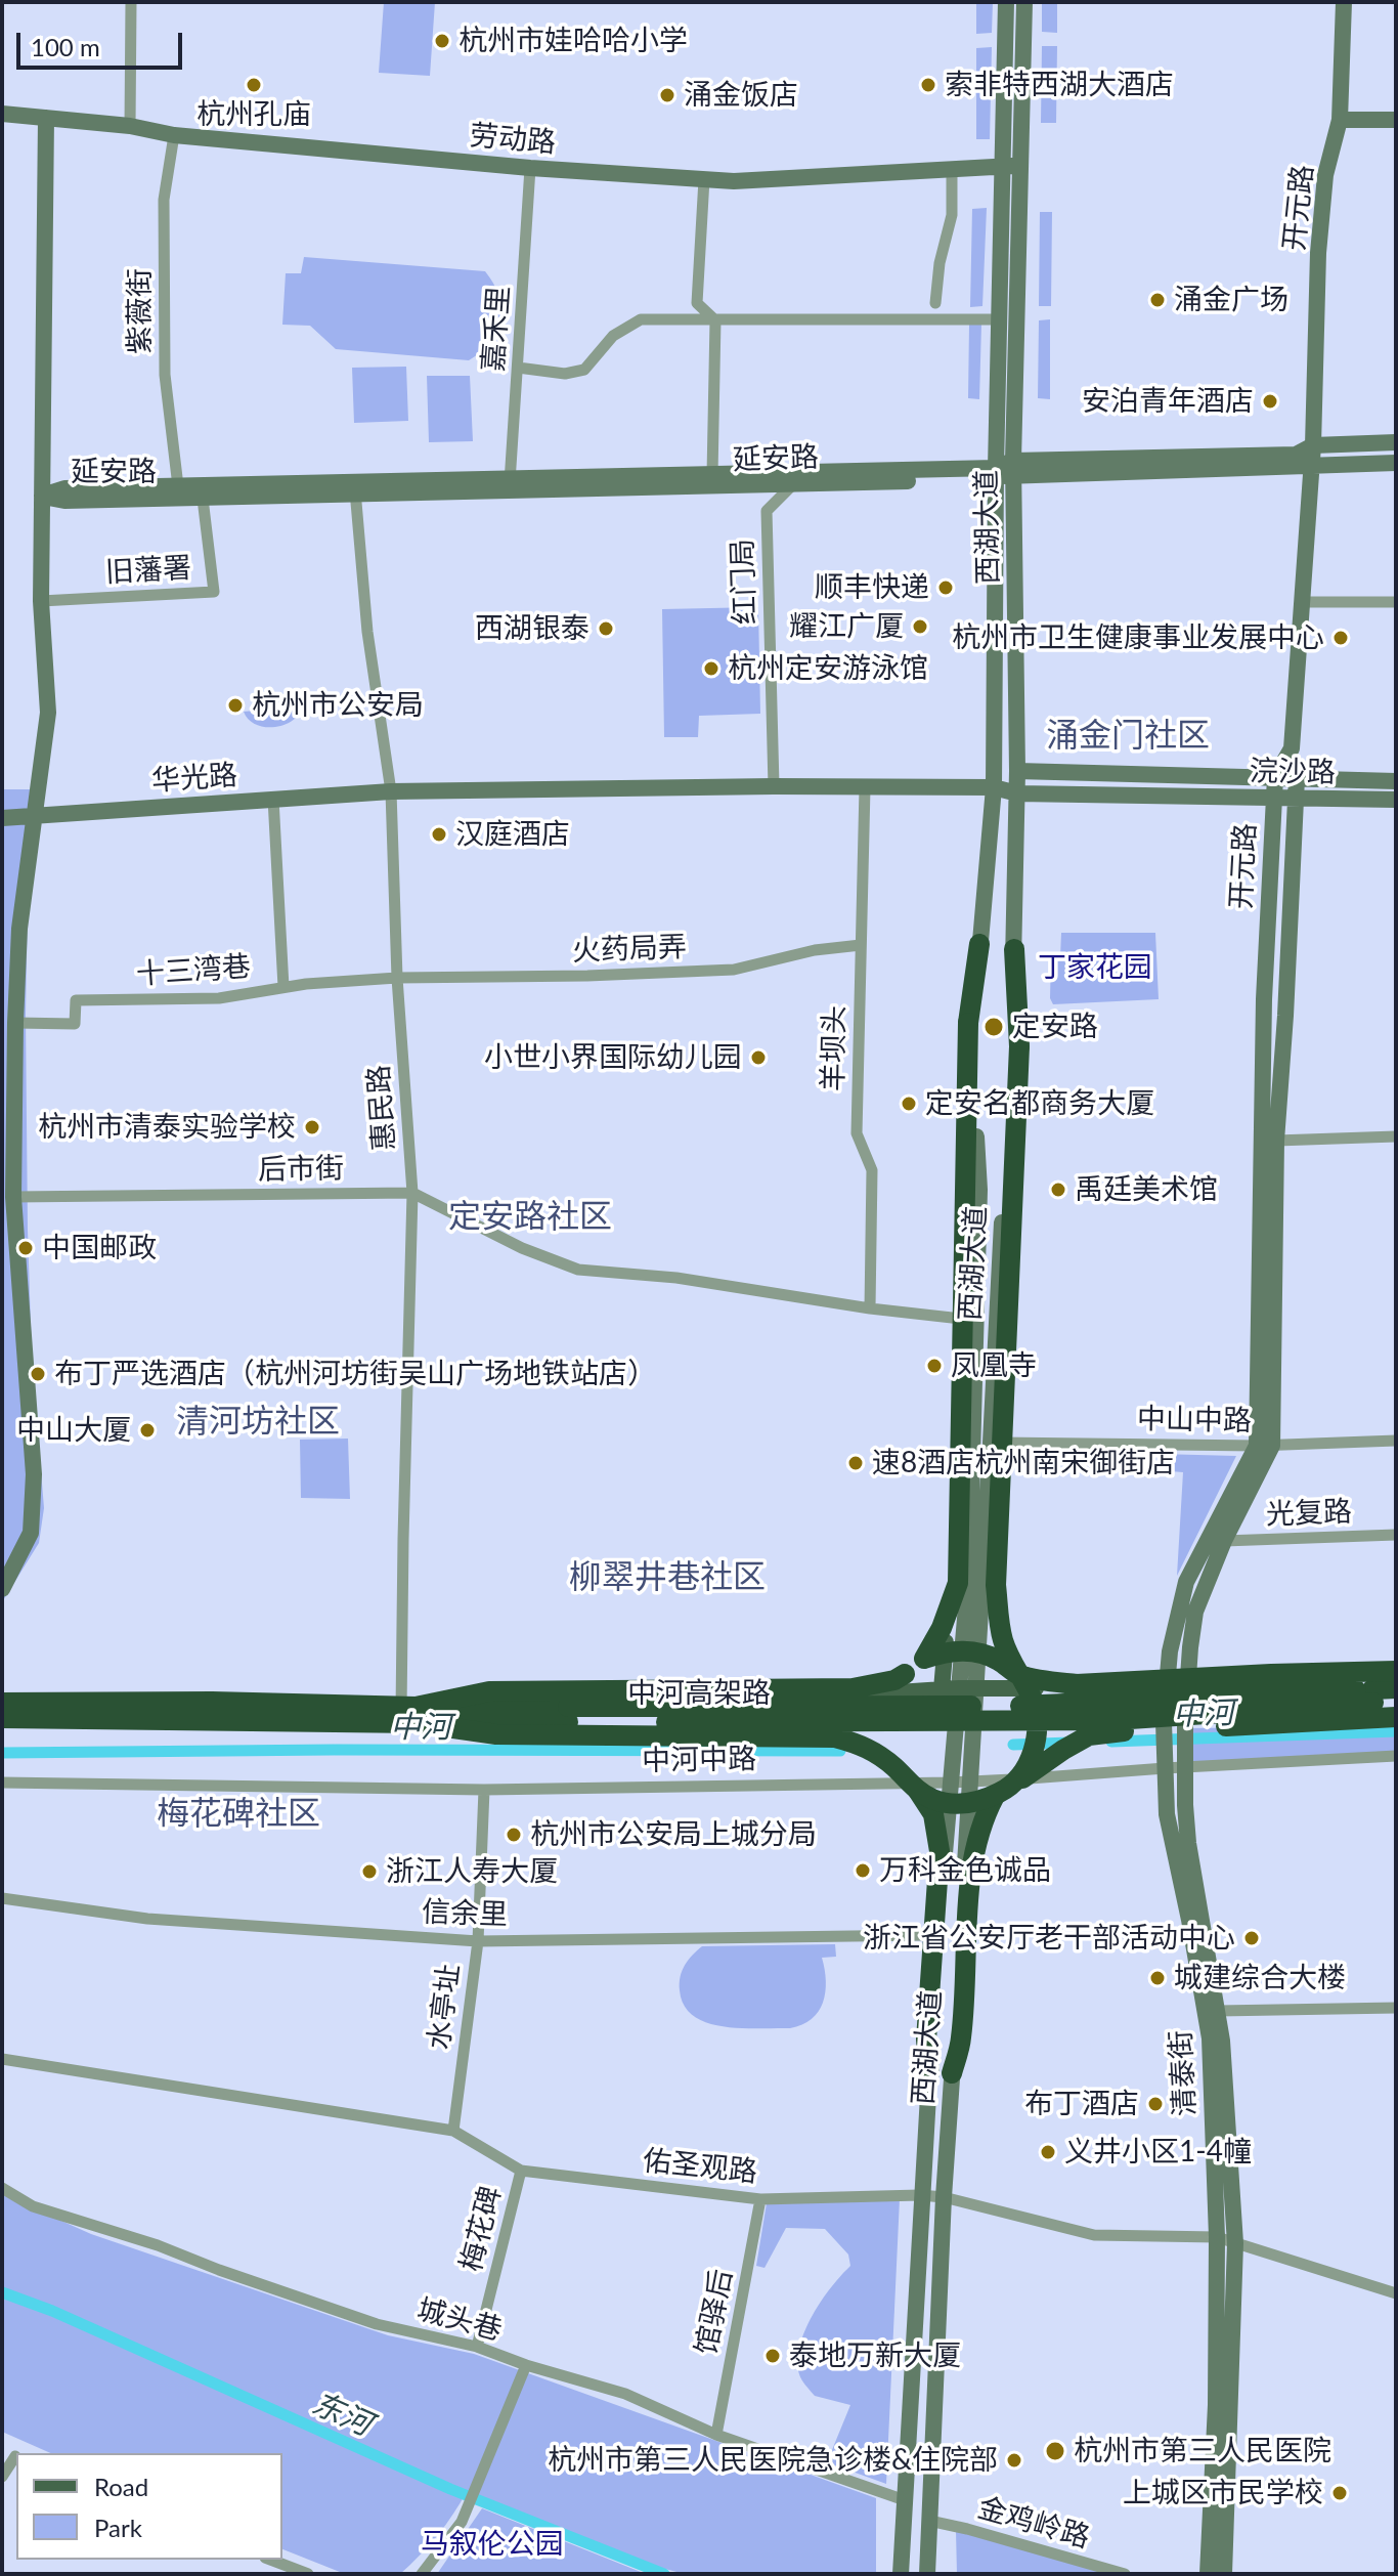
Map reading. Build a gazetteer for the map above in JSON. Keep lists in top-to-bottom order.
{
  "streets": {
    "highway": ["中河高架路"],
    "main road": [
      "劳动路",
      "开元路",
      "延安路",
      "西湖大道",
      "浣沙路",
      "华光路",
      "中河中路",
      "清泰街"
    ],
    "street": [
      "紫薇街",
      "嘉禾里",
      "旧藩署",
      "红门局",
      "火药局弄",
      "十三湾巷",
      "羊坝头",
      "惠民路",
      "后市街",
      "中山中路",
      "光复路",
      "信余里",
      "水亭址",
      "佑圣观路",
      "梅花碑",
      "馆驿后",
      "城头巷",
      "金鸡岭路"
    ]
  },
  "crossings": [
    ["劳动路", "紫薇街"],
    ["劳动路", "嘉禾里"],
    ["劳动路", "西湖大道"],
    ["开元路", "延安路"],
    ["开元路", "浣沙路"],
    ["开元路", "中山中路"],
    ["开元路", "清泰街"],
    ["紫薇街", "延安路"],
    ["嘉禾里", "延安路"],
    ["延安路", "西湖大道"],
    ["延安路", "旧藩署"],
    ["延安路", "红门局"],
    ["延安路", "惠民路"],
    ["西湖大道", "浣沙路"],
    ["西湖大道", "中山中路"],
    ["西湖大道", "中河中路"],
    ["西湖大道", "佑圣观路"],
    ["西湖大道", "城头巷"],
    ["西湖大道", "金鸡岭路"],
    ["华光路", "惠民路"],
    ["火药局弄", "十三湾巷"],
    ["火药局弄", "羊坝头"],
    ["火药局弄", "惠民路"],
    ["十三湾巷", "惠民路"],
    ["羊坝头", "后市街"],
    ["惠民路", "后市街"],
    ["惠民路", "中河高架路"],
    ["惠民路", "中河中路"],
    ["中山中路", "清泰街"],
    ["光复路", "清泰街"],
    ["中河高架路", "中河中路"],
    ["中河中路", "水亭址"],
    ["中河中路", "清泰街"],
    ["信余里", "水亭址"],
    ["水亭址", "佑圣观路"],
    ["清泰街", "佑圣观路"],
    ["佑圣观路", "梅花碑"],
    ["佑圣观路", "馆驿后"],
    ["梅花碑", "城头巷"],
    ["馆驿后", "城头巷"]
  ],
  "districts": [
    "涌金门社区",
    "定安路社区",
    "清河坊社区",
    "柳翠井巷社区",
    "梅花碑社区"
  ],
  "water": ["中河", "东河"],
  "parks": ["丁家花园", "马叙伦公园"],
  "places": [
    "杭州市娃哈哈小学",
    "杭州孔庙",
    "索非特西湖大酒店",
    "涌金饭店",
    "涌金广场",
    "安泊青年酒店",
    "顺丰快递",
    "耀江广厦",
    "西湖银泰",
    "杭州市卫生健康事业发展中心",
    "杭州定安游泳馆",
    "杭州市公安局",
    "汉庭酒店",
    "定安路",
    "小世小界国际幼儿园",
    "定安名都商务大厦",
    "杭州市清泰实验学校",
    "禹廷美术馆",
    "中国邮政",
    "凤凰寺",
    "布丁严选酒店（杭州河坊街吴山广场地铁站店）",
    "中山大厦",
    "速8酒店杭州南宋御街店",
    "杭州市公安局上城分局",
    "万科金色诚品",
    "浙江人寿大厦",
    "浙江省公安厅老干部活动中心",
    "城建综合大楼",
    "布丁酒店",
    "义井小区1-4幢",
    "泰地万新大厦",
    "杭州市第三人民医院",
    "杭州市第三人民医院急诊楼&住院部",
    "上城区市民学校"
  ],
  "legend": ["Road", "Park"],
  "scale_bar": "100 m"
}
